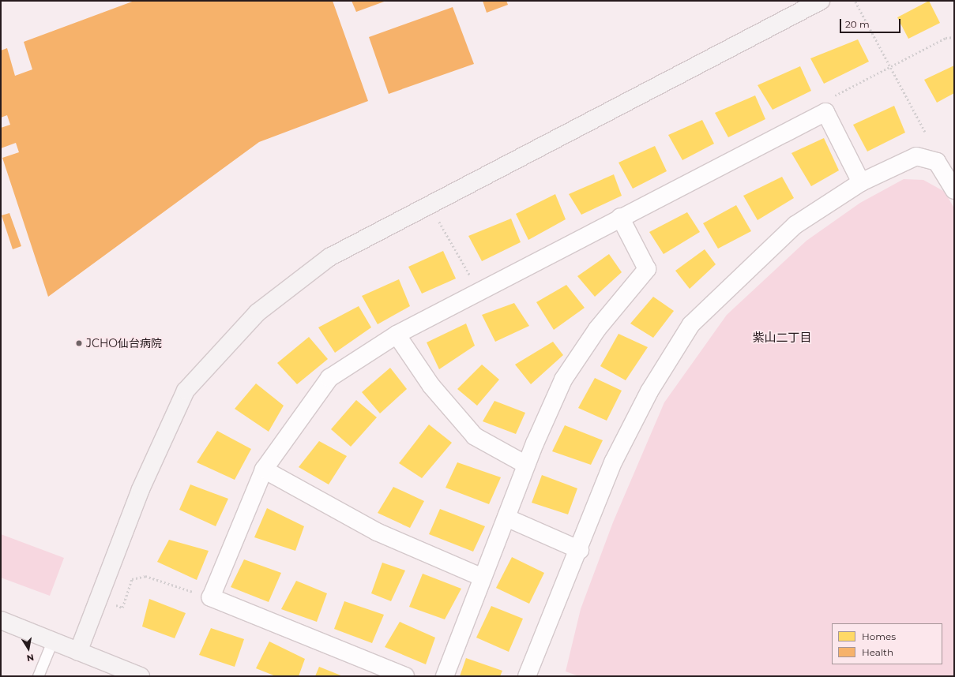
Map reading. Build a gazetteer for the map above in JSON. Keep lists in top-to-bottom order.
{
  "districts": ["紫山二丁目"],
  "places": ["JCHO仙台病院"],
  "legend": ["Homes", "Health"],
  "scale_bar": "20 m",
  "north": "bottom"
}
